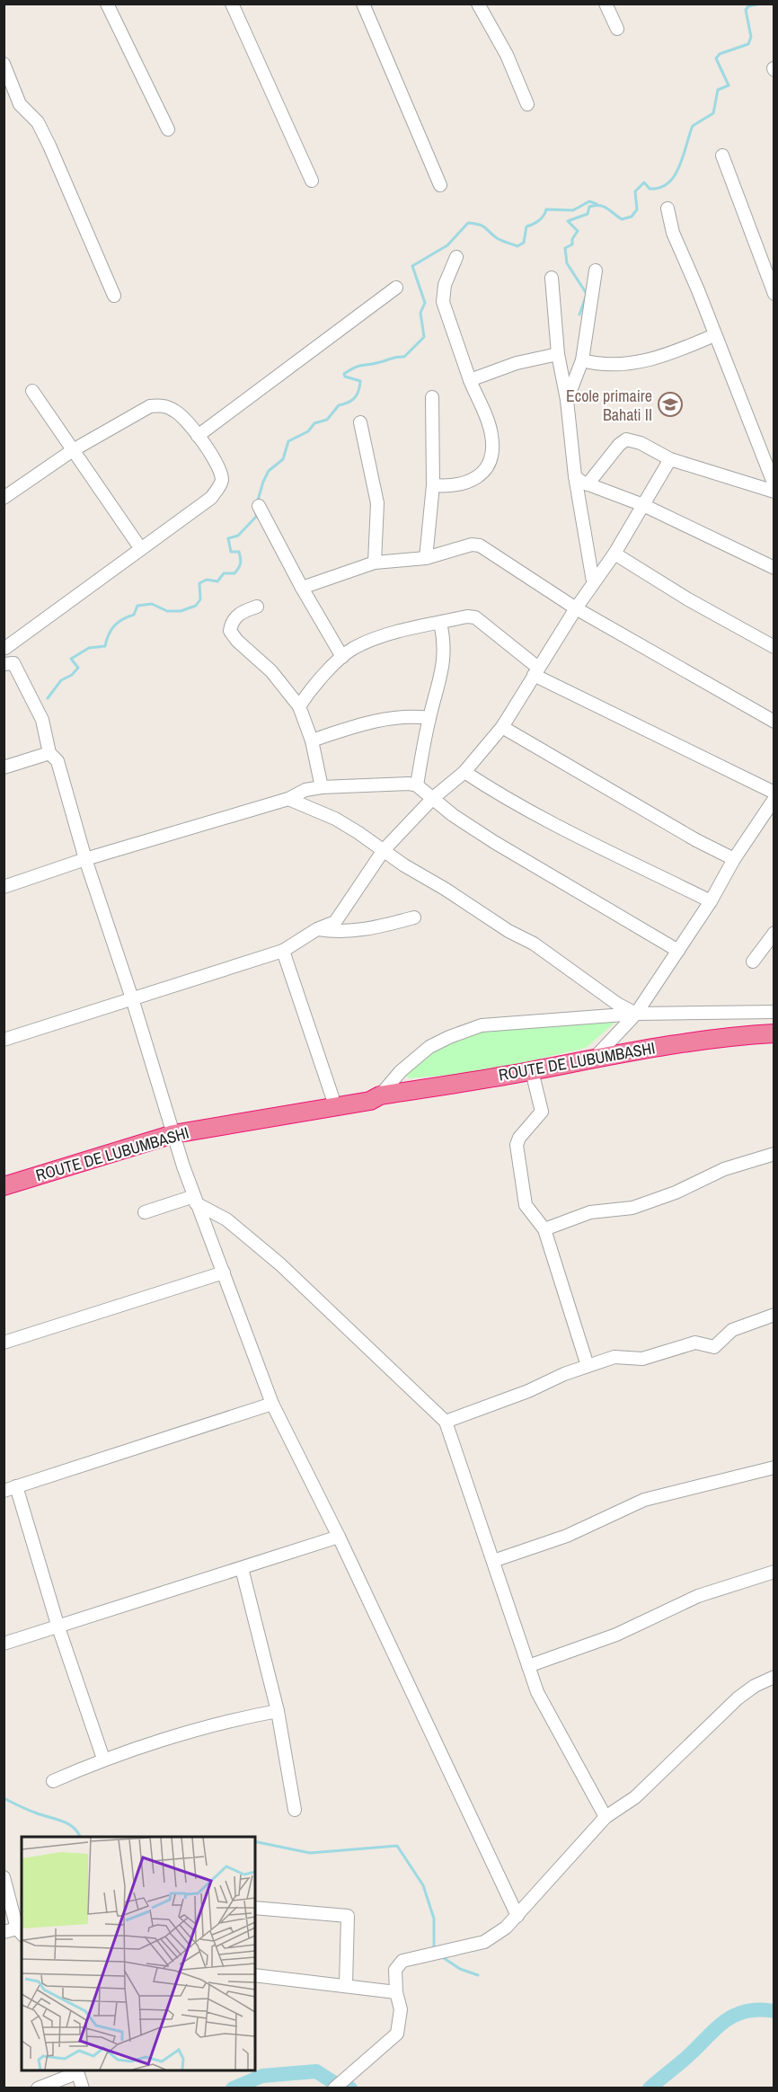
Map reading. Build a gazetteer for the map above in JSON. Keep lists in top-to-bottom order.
{
  "streets": {
    "highway": ["ROUTE DE LUBUMBASHI"]
  },
  "places": {
    "school or university": ["Ecole primaire Bahati II"]
  }
}
